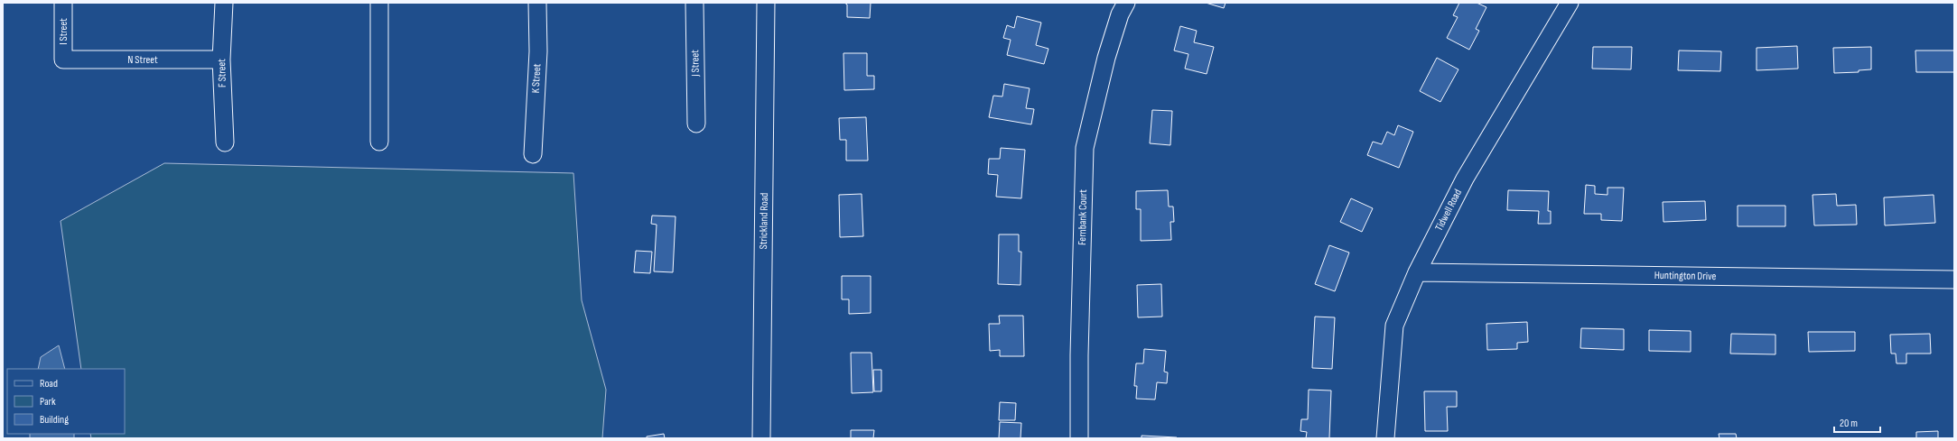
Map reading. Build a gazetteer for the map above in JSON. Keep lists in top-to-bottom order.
{
  "streets": {
    "street": [
      "I Street",
      "N Street",
      "J Street",
      "F Street",
      "K Street",
      "Tidwell Road",
      "Fernbank Court",
      "Strickland Road",
      "Huntington Drive"
    ]
  },
  "crossings": [
    ["I Street", "N Street"],
    ["N Street", "F Street"],
    ["Tidwell Road", "Huntington Drive"]
  ],
  "legend": ["Road", "Park", "Building"],
  "scale_bar": "20 m"
}
